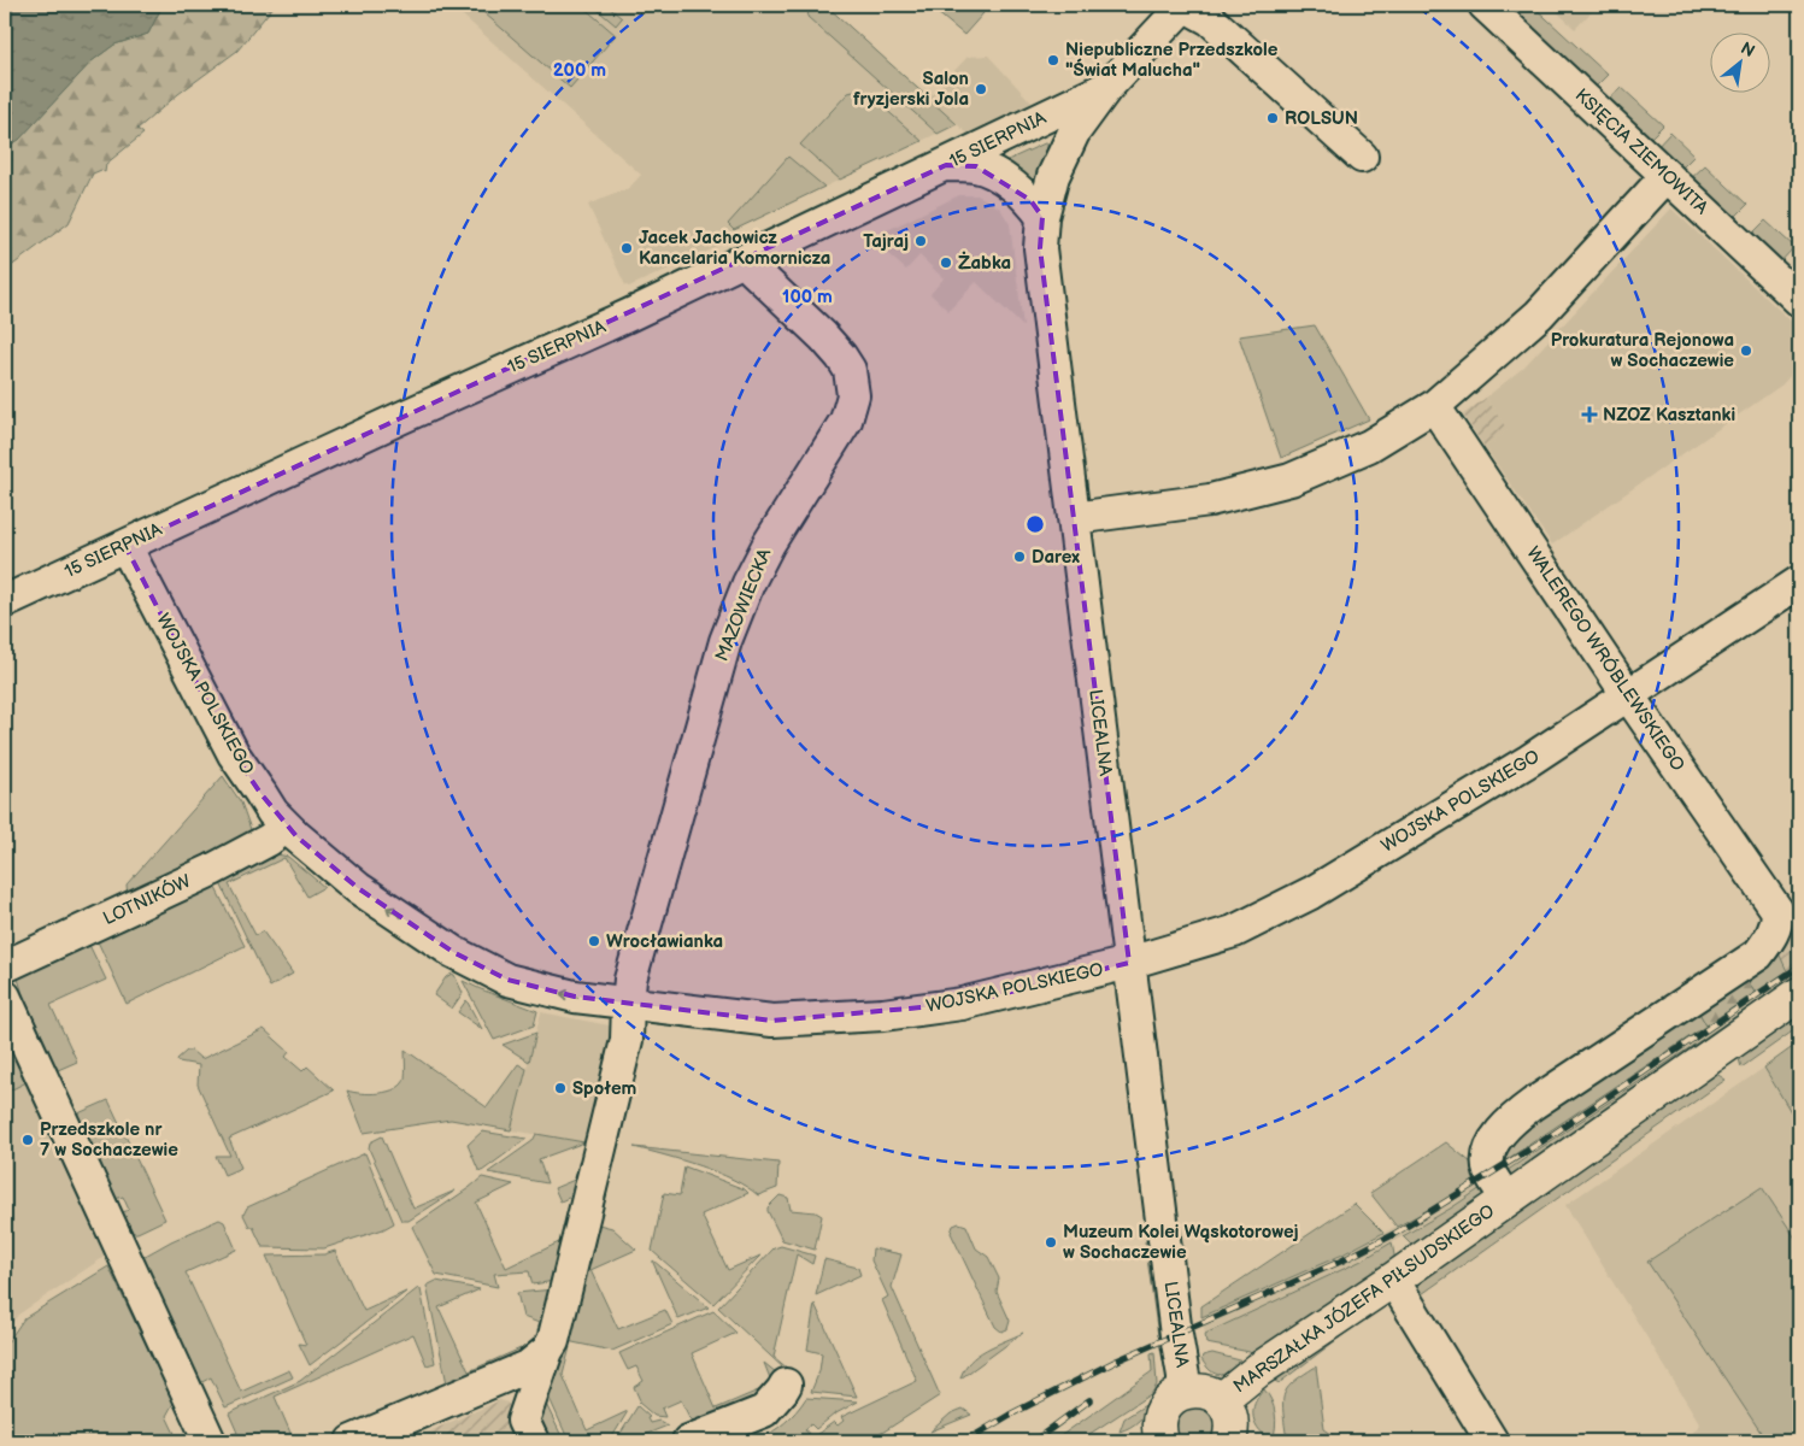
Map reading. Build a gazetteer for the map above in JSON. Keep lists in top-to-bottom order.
{
  "streets": {
    "main road": ["MARSZAŁKA JÓZEFA PIŁSUDSKIEGO"],
    "street": [
      "15 SIERPNIA",
      "KSIĘCIA ZIEMOWITA",
      "MAZOWIECKA",
      "WALEREGO WRÓBLEWSKIEGO",
      "WOJSKA POLSKIEGO",
      "LICEALNA",
      "LOTNIKÓW"
    ]
  },
  "crossings": [
    ["15 SIERPNIA", "MAZOWIECKA"],
    ["15 SIERPNIA", "WOJSKA POLSKIEGO"],
    ["15 SIERPNIA", "LICEALNA"],
    ["MAZOWIECKA", "WOJSKA POLSKIEGO"],
    ["WALEREGO WRÓBLEWSKIEGO", "WOJSKA POLSKIEGO"],
    ["WALEREGO WRÓBLEWSKIEGO", "MARSZAŁKA JÓZEFA PIŁSUDSKIEGO"],
    ["WOJSKA POLSKIEGO", "LICEALNA"],
    ["WOJSKA POLSKIEGO", "LOTNIKÓW"]
  ],
  "places": {
    "other": [
      "Niepubliczne Przedszkole \"Świat Malucha\"",
      "Salon fryzjerski Jola",
      "ROLSUN",
      "Tajraj",
      "Jacek Jachowicz Kancelaria Komornicza",
      "Żabka",
      "Prokuratura Rejonowa w Sochaczewie",
      "Darex",
      "Wrocławianka",
      "Społem",
      "Przedszkole nr 7 w Sochaczewie",
      "Muzeum Kolei Wąskotorowej w Sochaczewie"
    ],
    "health": ["NZOZ Kasztanki"]
  },
  "north": "top right",
  "rings": ["200 m", "100 m"]
}
